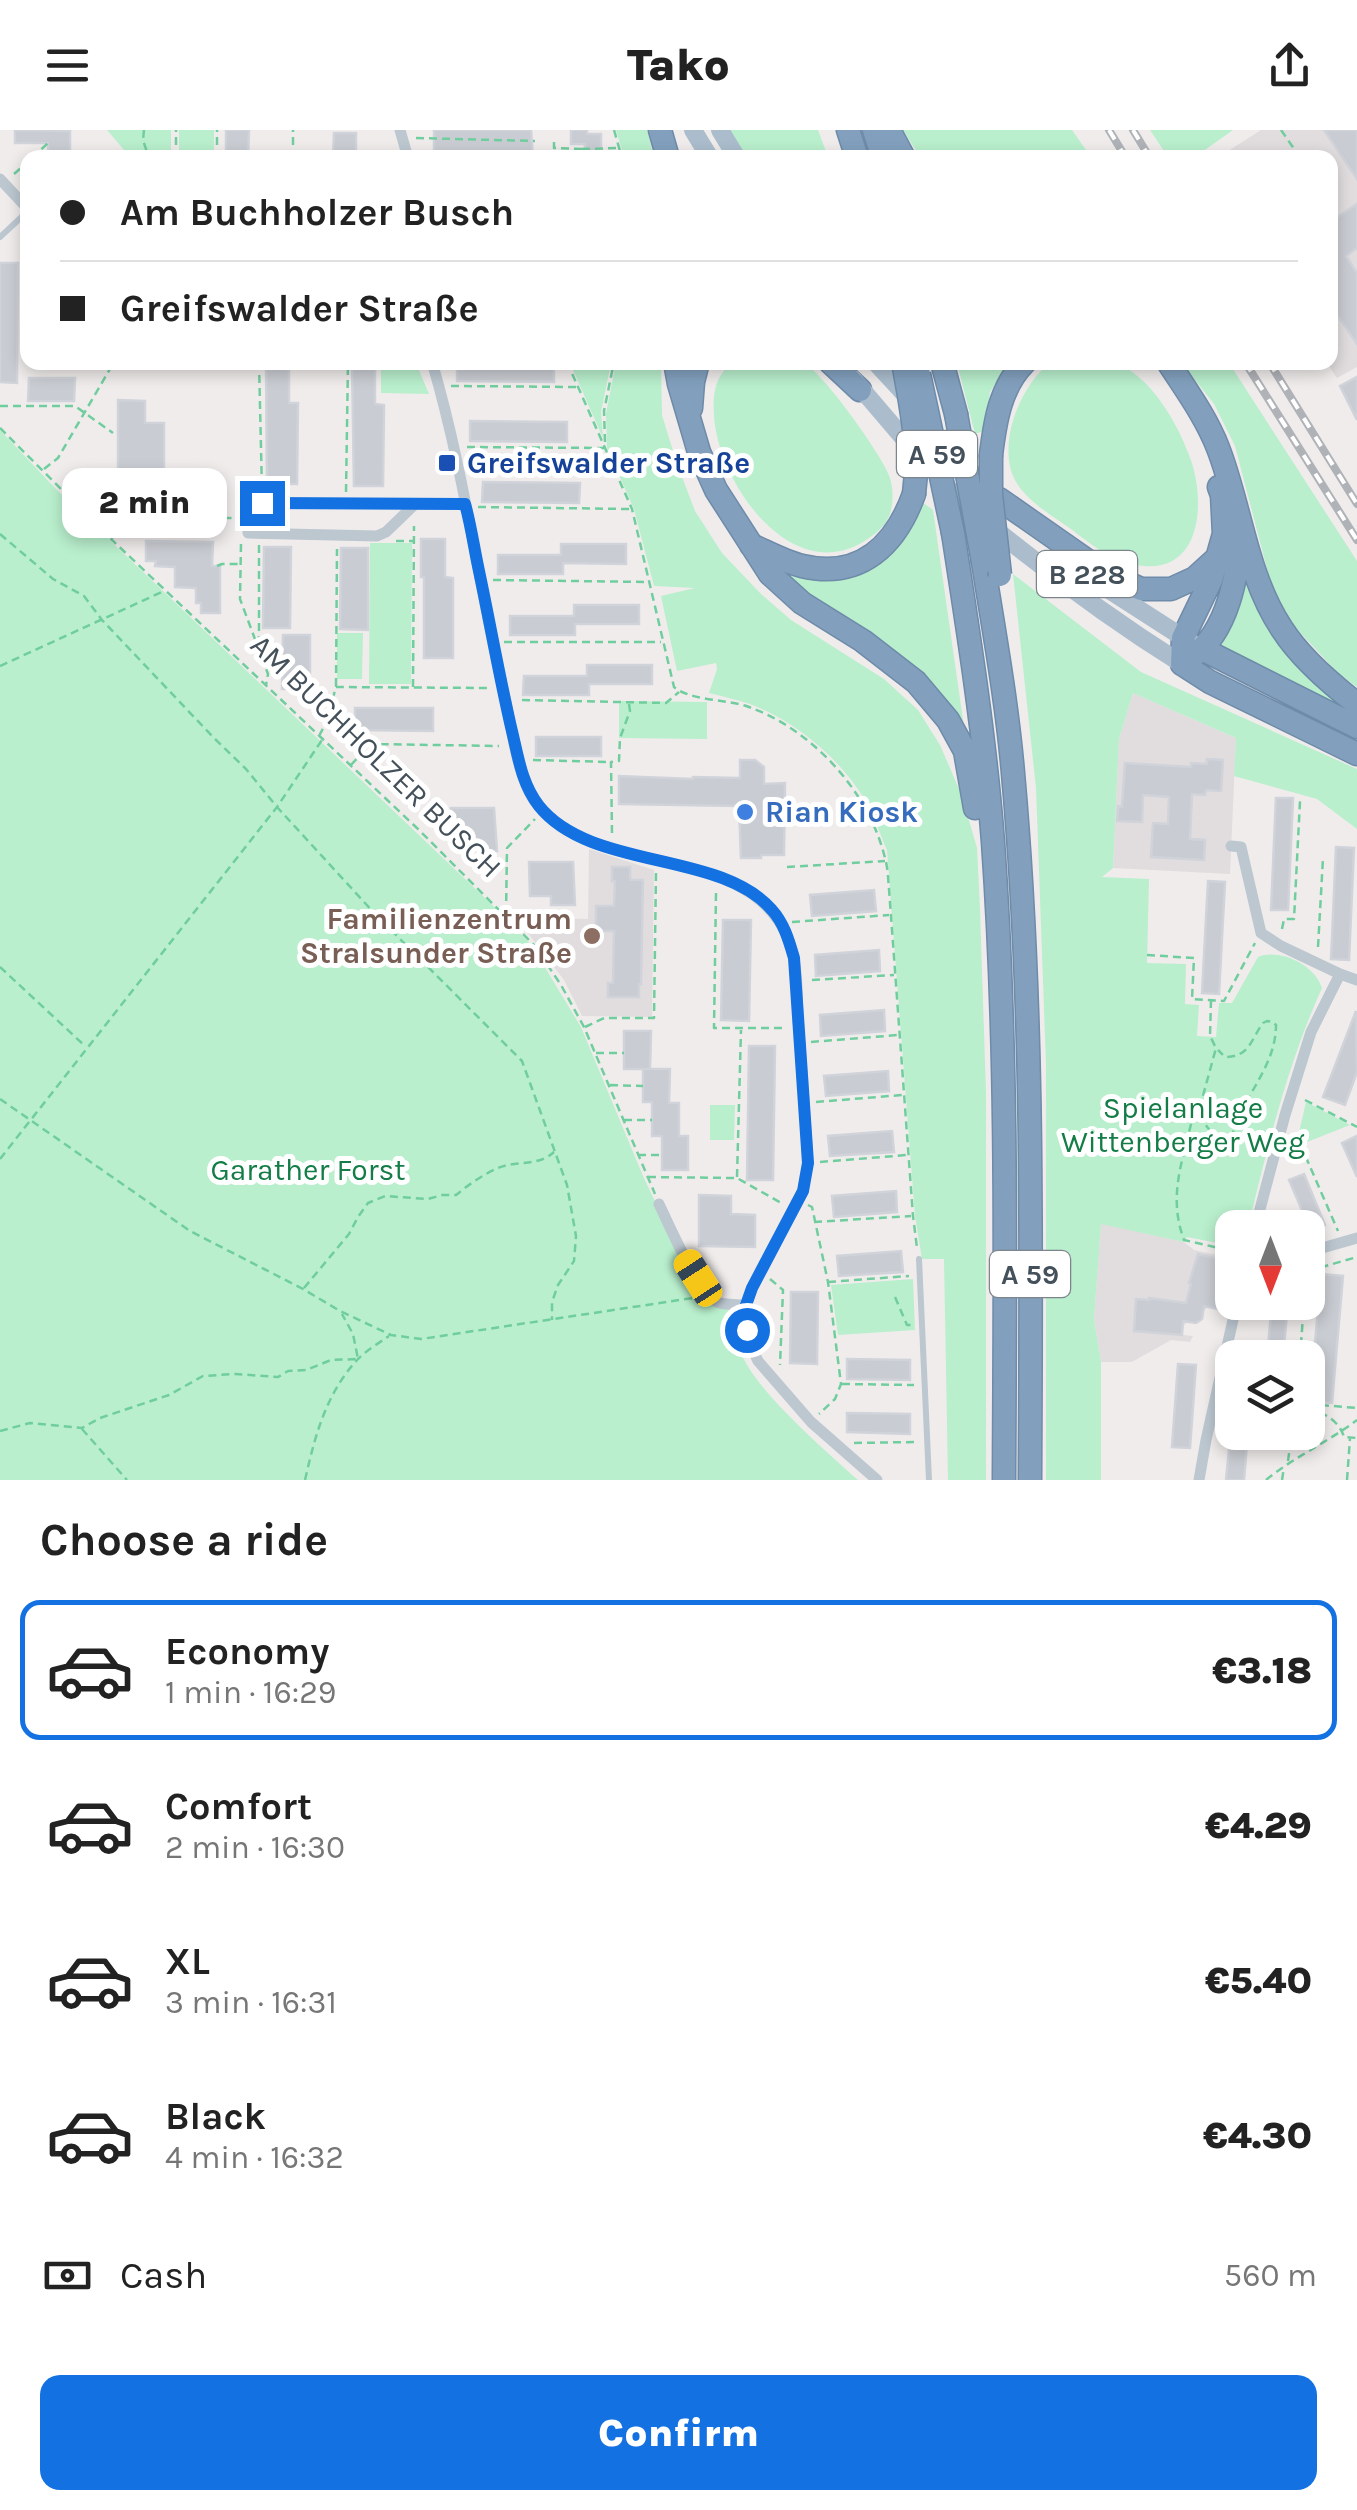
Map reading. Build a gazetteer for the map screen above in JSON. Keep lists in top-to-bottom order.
{
  "streets": {
    "highway": ["A 59", "B 228"],
    "path": ["AM BUCHHOLZER BUSCH"]
  },
  "parks": ["Spielanlage Wittenberger Weg", "Garather Forst"],
  "places": {
    "transit": ["Greifswalder Straße"],
    "other": ["Rian Kiosk", "Familienzentrum Stralsunder Straße"]
  },
  "north": "bottom",
  "page": {
    "header": "Tako",
    "banner": ["Am Buchholzer Busch", "Greifswalder Straße"],
    "bubble": "2 min",
    "heading": "Choose a ride",
    "list": [
      {
        "name": "Economy",
        "note": "1 min · 16:29",
        "value": "€3.18"
      },
      {
        "name": "Comfort",
        "note": "2 min · 16:30",
        "value": "€4.29"
      },
      {
        "name": "XL",
        "note": "3 min · 16:31",
        "value": "€5.40"
      },
      {
        "name": "Black",
        "note": "4 min · 16:32",
        "value": "€4.30"
      }
    ],
    "pay": ["Cash", "560 m"],
    "buttons": "Confirm"
  }
}
